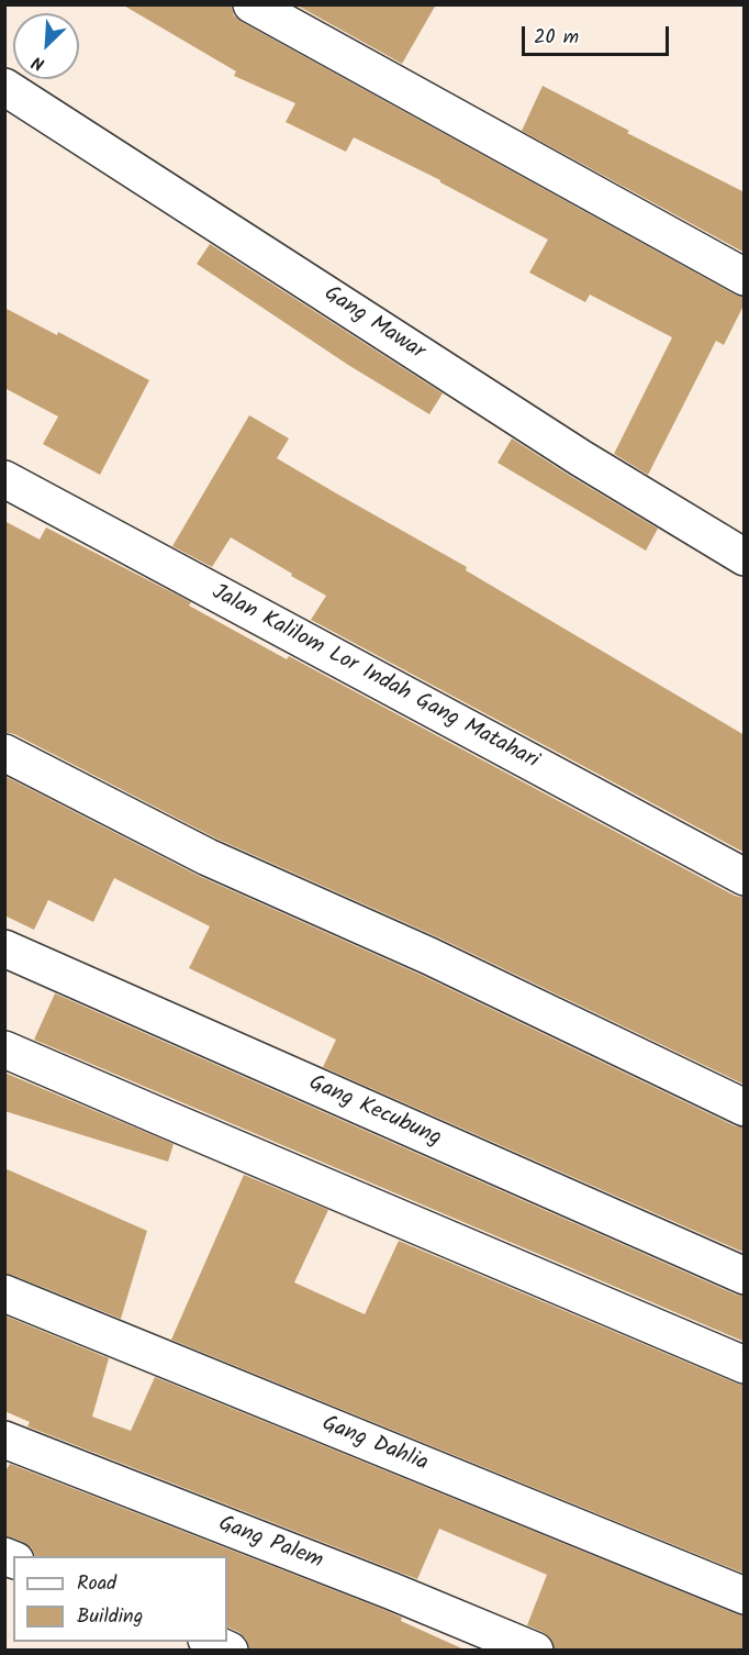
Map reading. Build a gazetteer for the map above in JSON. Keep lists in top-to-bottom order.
{
  "streets": {
    "street": [
      "Gang Mawar",
      "Jalan Kalilom Lor Indah Gang Matahari",
      "Gang Kecubung",
      "Gang Dahlia",
      "Gang Palem"
    ]
  },
  "legend": ["Road", "Building"],
  "scale_bar": "20 m",
  "north": "bottom left"
}
